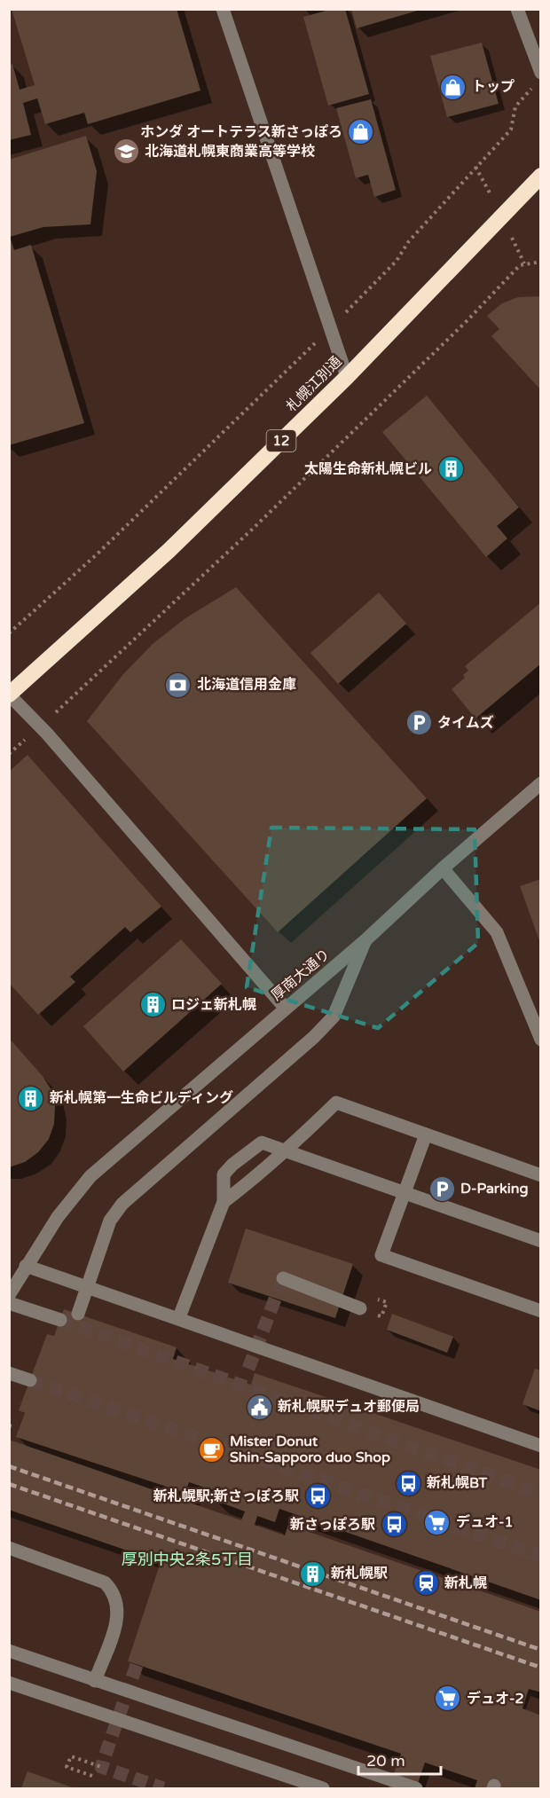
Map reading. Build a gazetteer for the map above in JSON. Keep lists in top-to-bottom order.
{
  "streets": {
    "highway": ["札幌江別通", "12"],
    "street": ["厚南大通り"]
  },
  "districts": ["厚別中央2条5丁目"],
  "places": {
    "shop": ["トップ", "ホンダ オートテラス新さっぽろ"],
    "school or university": ["北海道札幌東商業高等学校"],
    "building": [
      "太陽生命新札幌ビル",
      "ロジェ新札幌",
      "新札幌第一生命ビルディング",
      "新札幌駅"
    ],
    "bank": ["北海道信用金庫"],
    "parking": ["タイムズ", "D-Parking"],
    "public building": ["新札幌駅デュオ郵便局"],
    "cafe": ["Mister Donut Shin-Sapporo duo Shop"],
    "bus stop": ["新札幌BT", "新札幌駅;新さっぽろ駅", "新さっぽろ駅"],
    "supermarket": ["デュオ-1", "デュオ-2"],
    "station": ["新札幌"]
  },
  "scale_bar": "20 m"
}
